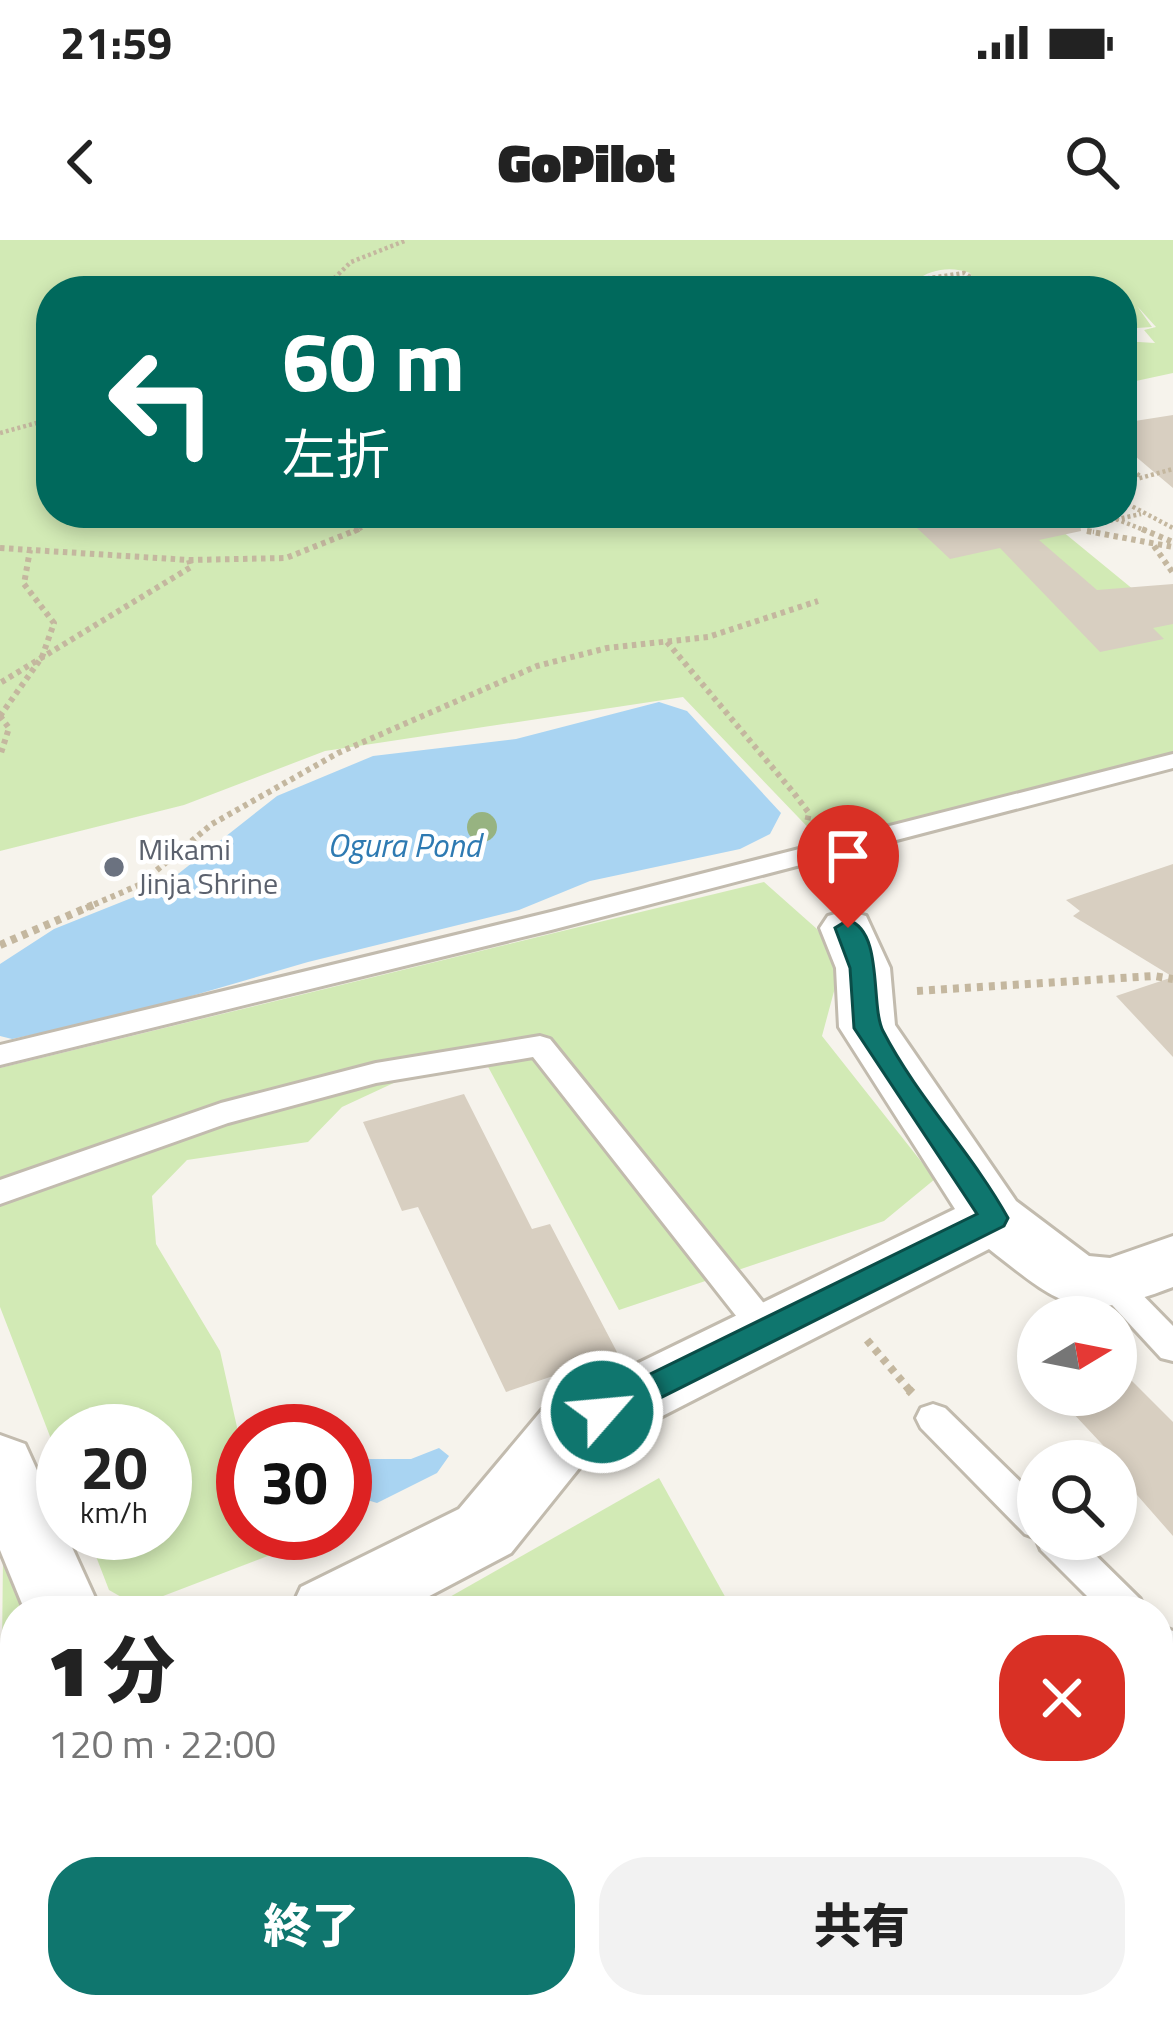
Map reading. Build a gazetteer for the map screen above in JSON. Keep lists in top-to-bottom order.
{
  "water": ["Ogura Pond"],
  "places": ["Mikami Jinja Shrine"],
  "north": "right",
  "page": {
    "status": "21:59",
    "header": "GoPilot",
    "turn": ["60 m", "左折"],
    "speed": "20 km/h",
    "limit": "30",
    "heading": ["1 分", "120 m · 22:00"],
    "buttons": ["終了", "共有"]
  }
}
